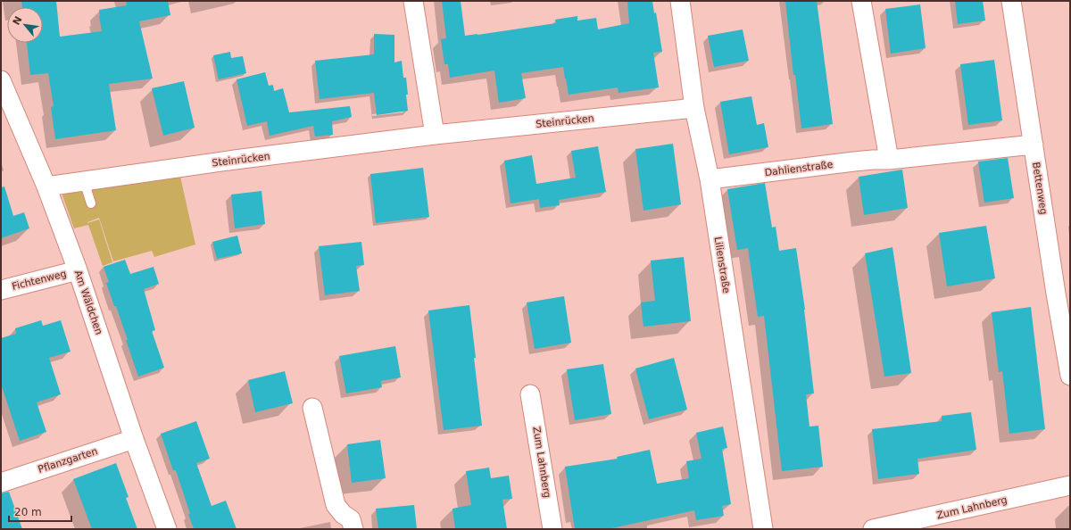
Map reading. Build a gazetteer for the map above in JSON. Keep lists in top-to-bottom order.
{
  "streets": {
    "street": [
      "Steinrücken",
      "Dahlienstraße",
      "Bettenweg",
      "Lilienstraße",
      "Fichtenweg",
      "Am Wäldchen",
      "Pflanzgarten",
      "Zum Lahnberg"
    ]
  },
  "crossings": [
    ["Steinrücken", "Lilienstraße"],
    ["Steinrücken", "Am Wäldchen"],
    ["Dahlienstraße", "Bettenweg"],
    ["Dahlienstraße", "Lilienstraße"],
    ["Fichtenweg", "Am Wäldchen"],
    ["Am Wäldchen", "Pflanzgarten"]
  ],
  "scale_bar": "20 m",
  "north": "top left"
}
